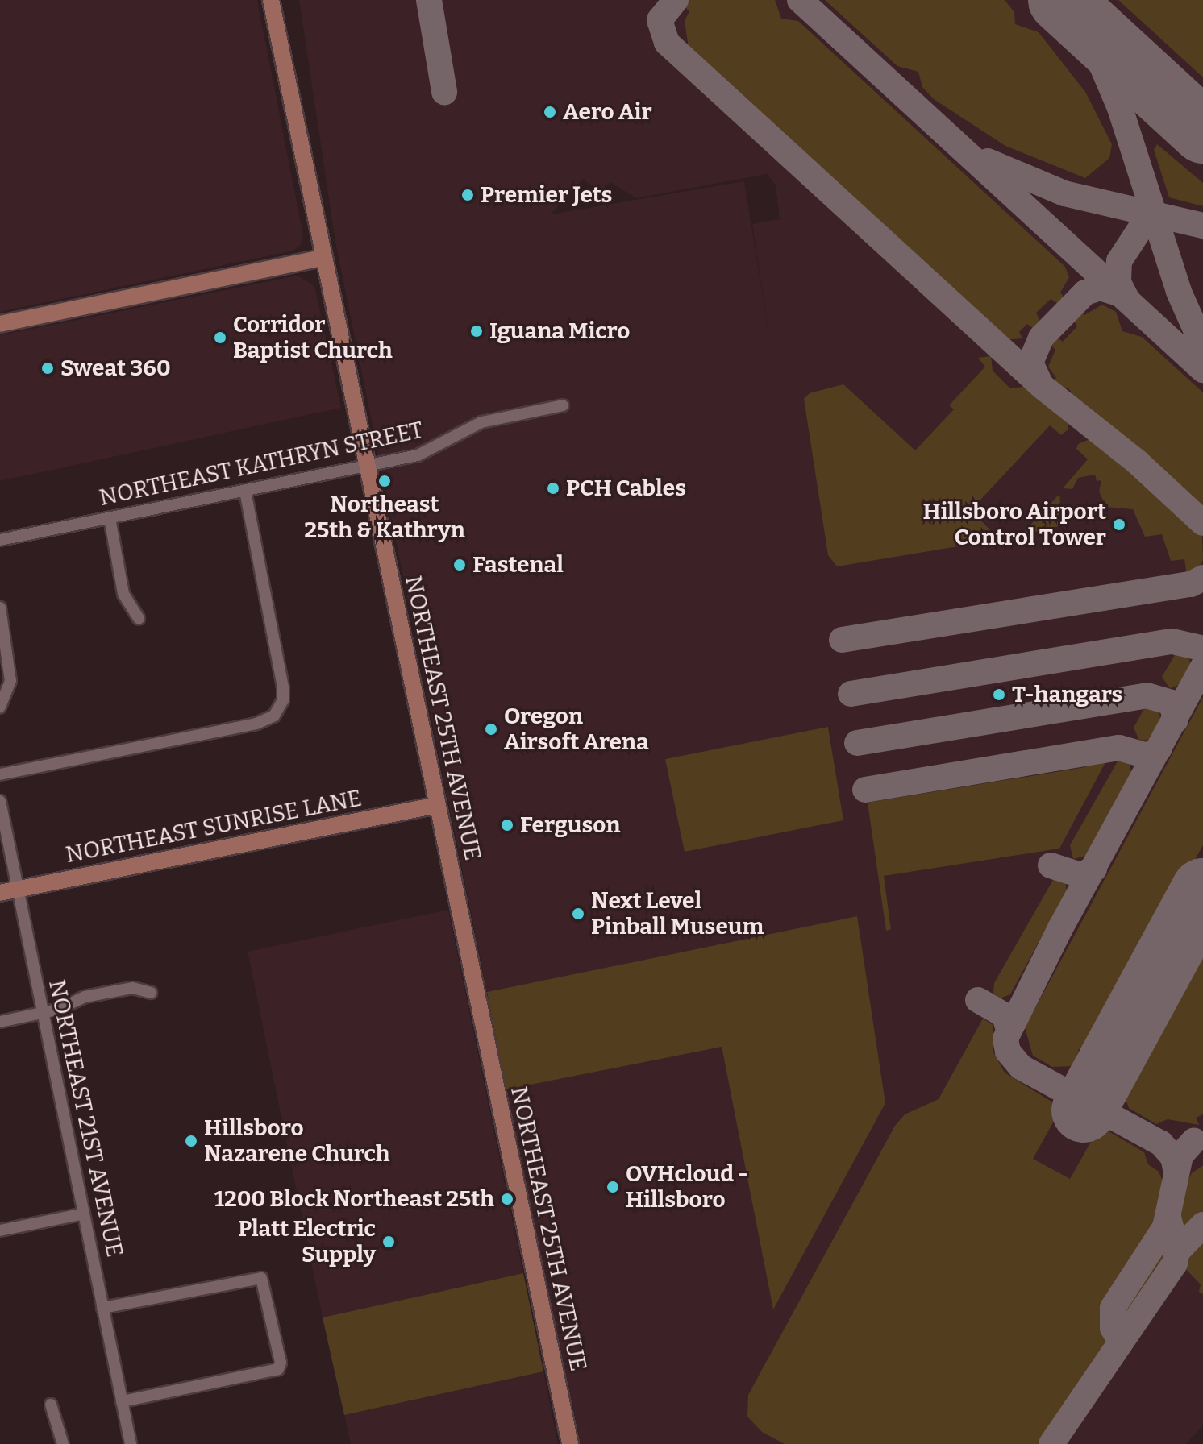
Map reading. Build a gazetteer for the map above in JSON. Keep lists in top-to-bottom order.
{
  "streets": {
    "main road": ["NORTHEAST 25TH AVENUE", "NORTHEAST SUNRISE LANE"],
    "street": ["NORTHEAST KATHRYN STREET", "NORTHEAST 21ST AVENUE"]
  },
  "crossings": [
    ["NORTHEAST KATHRYN STREET", "NORTHEAST 25TH AVENUE"],
    ["NORTHEAST 25TH AVENUE", "NORTHEAST SUNRISE LANE"],
    ["NORTHEAST SUNRISE LANE", "NORTHEAST 21ST AVENUE"]
  ],
  "places": [
    "Aero Air",
    "Premier Jets",
    "Iguana Micro",
    "Corridor Baptist Church",
    "Sweat 360",
    "Northeast 25th & Kathryn",
    "PCH Cables",
    "Hillsboro Airport Control Tower",
    "Fastenal",
    "T-hangars",
    "Oregon Airsoft Arena",
    "Ferguson",
    "Next Level Pinball Museum",
    "Hillsboro Nazarene Church",
    "OVHcloud - Hillsboro",
    "1200 Block Northeast 25th",
    "Platt Electric Supply"
  ]
}
